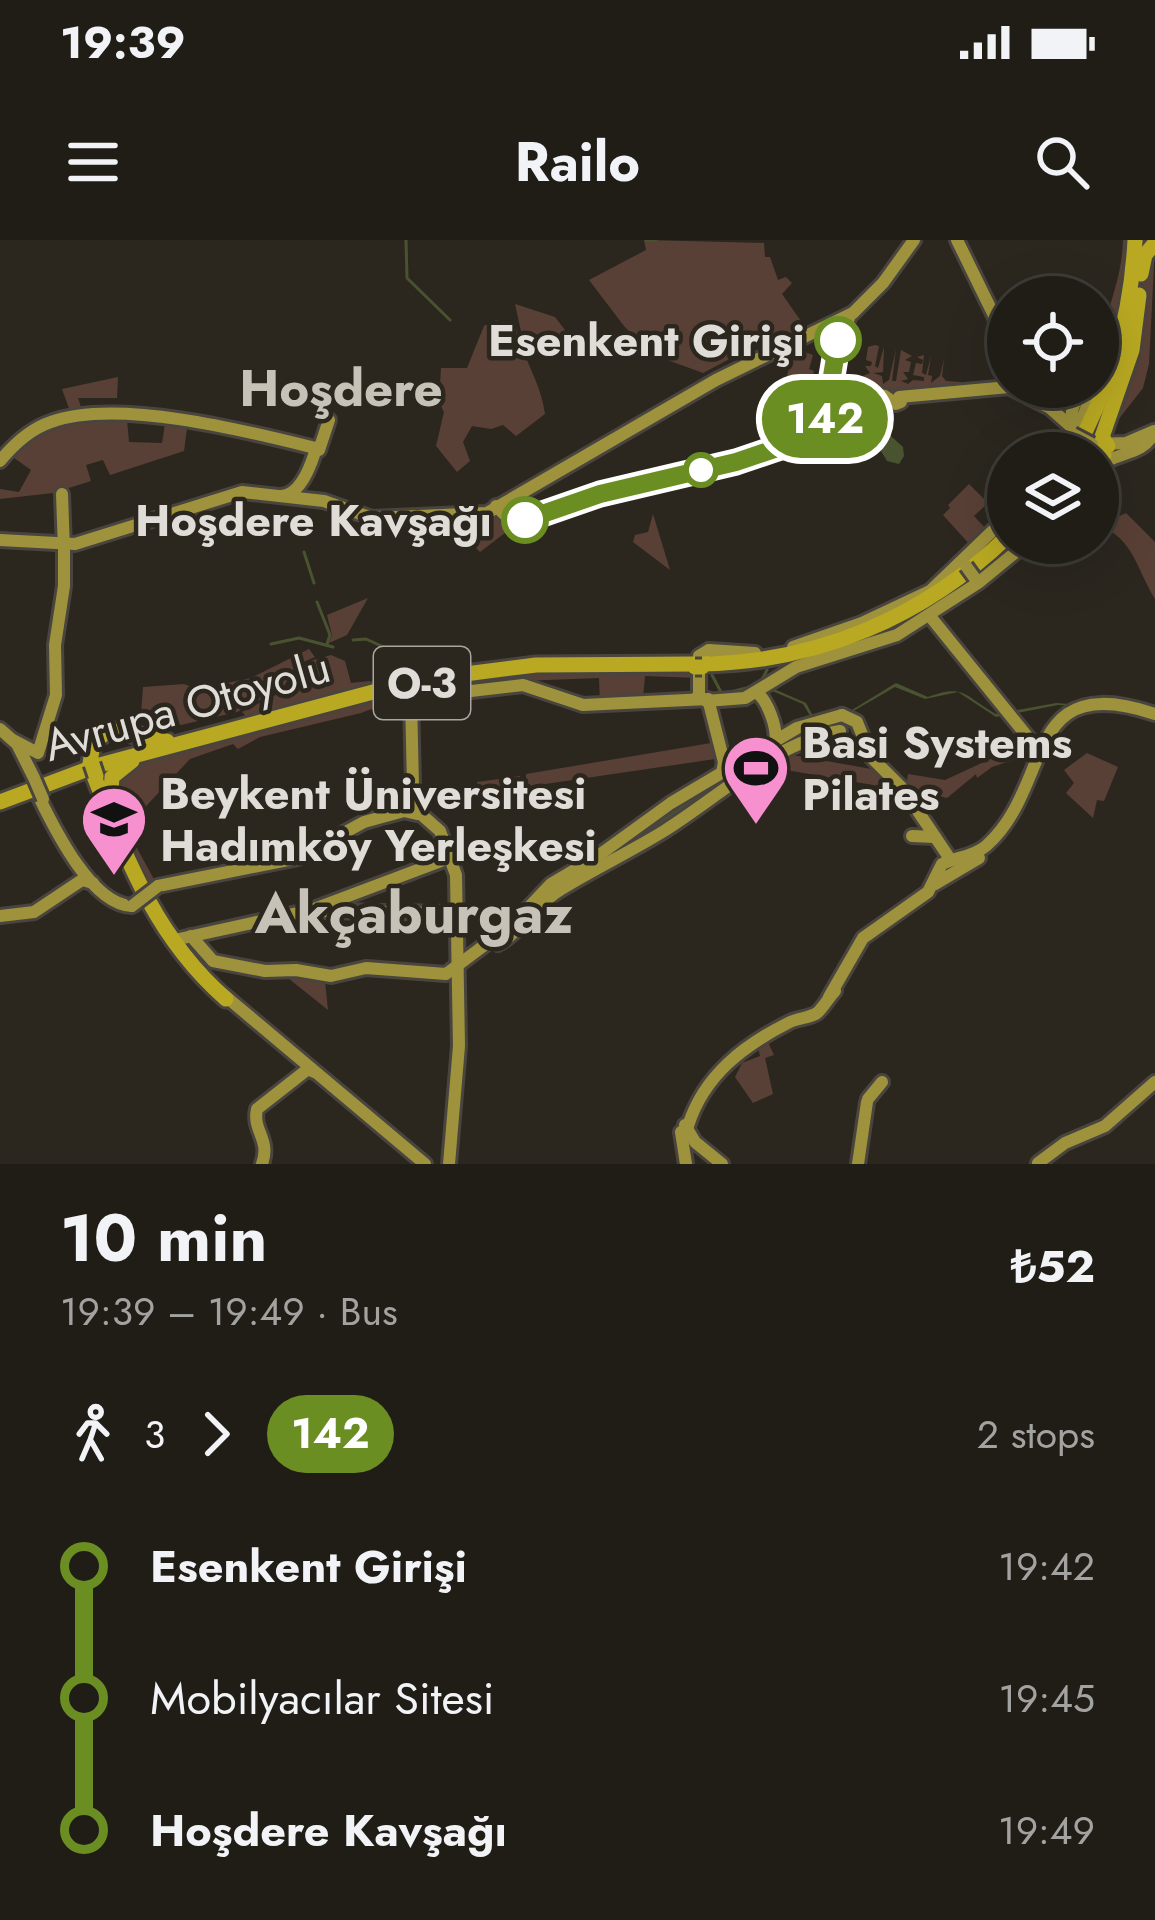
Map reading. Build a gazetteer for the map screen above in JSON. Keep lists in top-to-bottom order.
{
  "streets": {
    "highway": ["O-3", "Avrupa Otoyolu"]
  },
  "districts": ["Hoşdere", "Akçaburgaz"],
  "places": {
    "other": ["Esenkent Girişi", "Hoşdere Kavşağı"],
    "sports": ["Basi Systems Pilates"],
    "school or university": ["Beykent Üniversitesi Hadımköy Yerleşkesi"]
  },
  "lines": ["bus line 142"],
  "page": {
    "status": "19:39",
    "header": "Railo",
    "on_map": "142",
    "heading": ["10 min", "19:39 – 19:49 · Bus", "₺52"],
    "legs": ["3", "142", "2 stops"],
    "list": [
      {
        "name": "Esenkent Girişi",
        "value": "19:42"
      },
      {
        "name": "Mobilyacılar Sitesi",
        "value": "19:45"
      },
      {
        "name": "Hoşdere Kavşağı",
        "value": "19:49"
      }
    ]
  }
}
